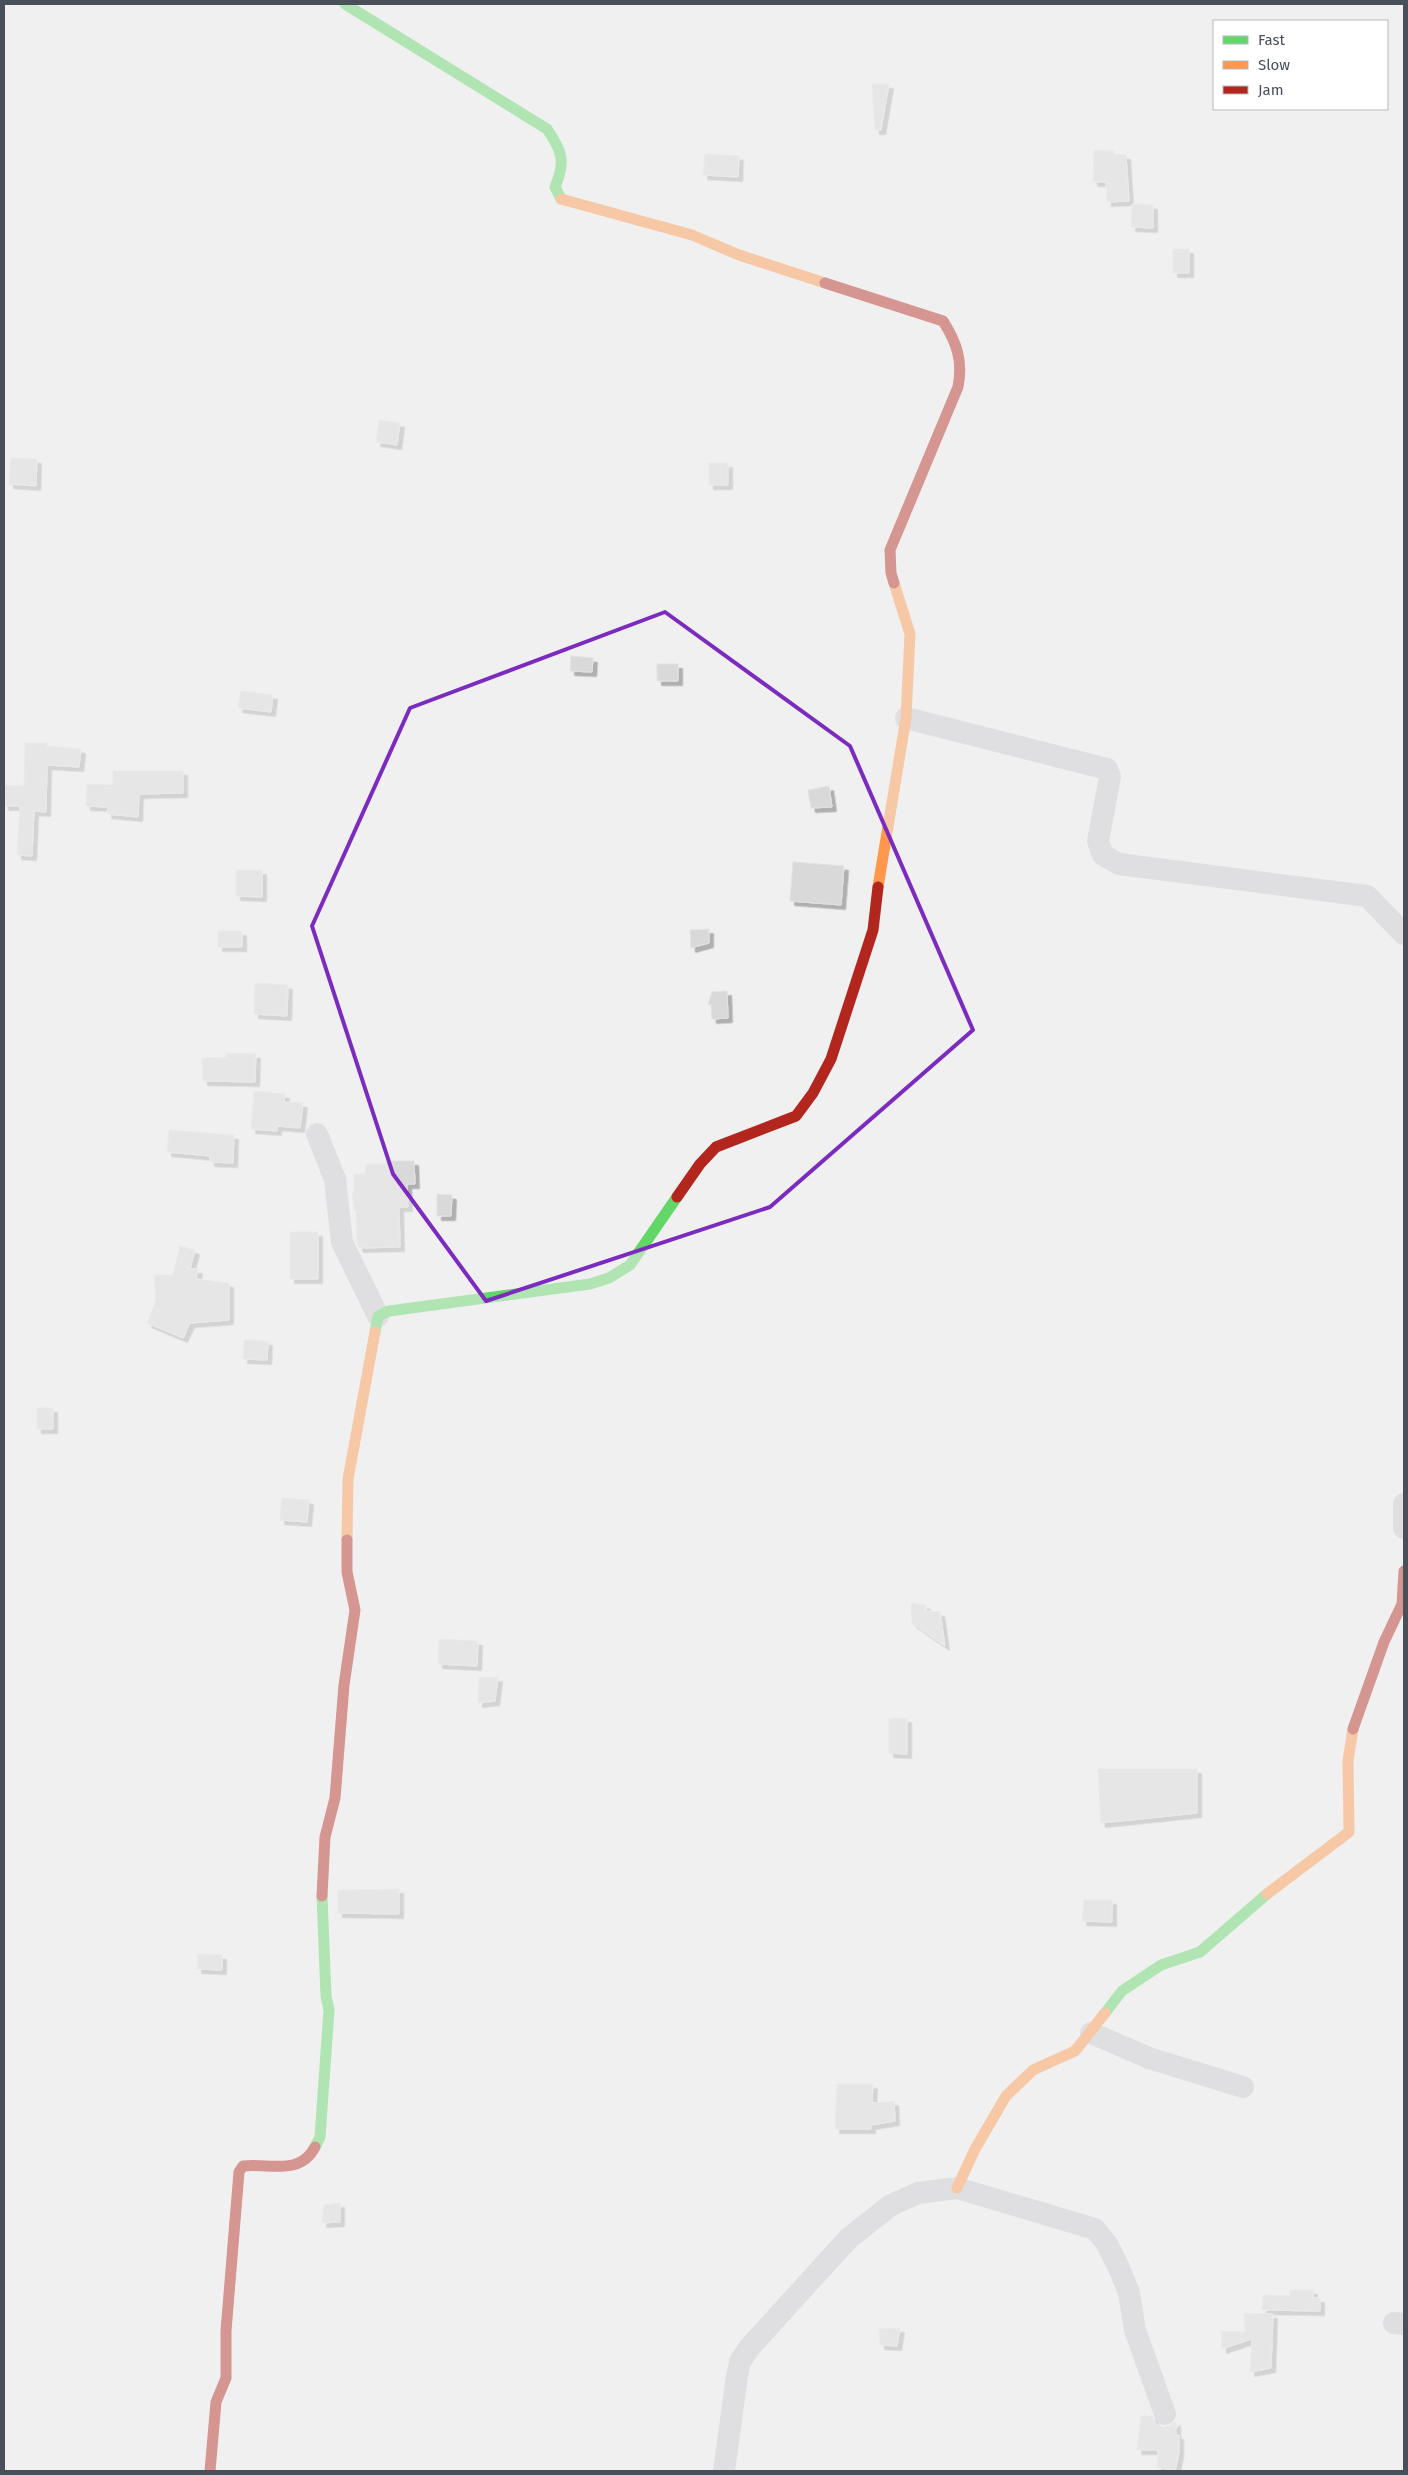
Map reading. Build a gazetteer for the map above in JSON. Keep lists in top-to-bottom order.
{
  "legend": ["Fast", "Slow", "Jam"]
}
